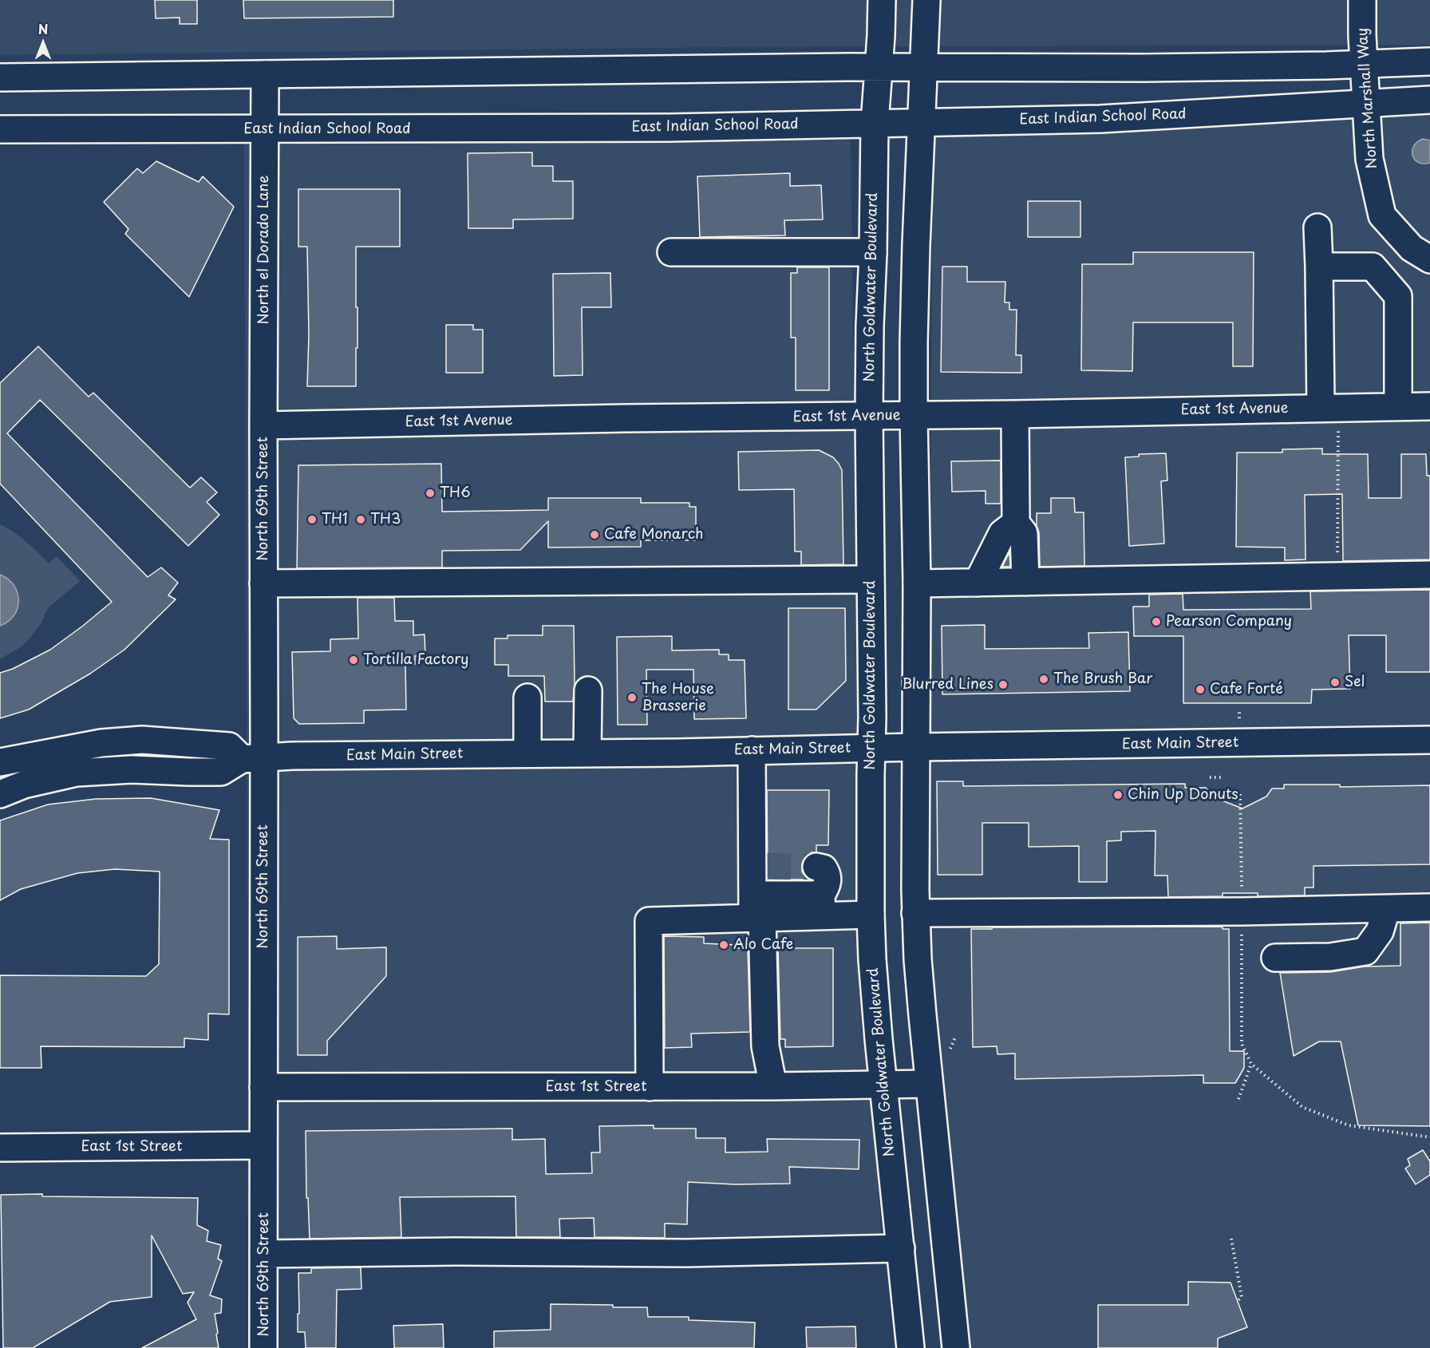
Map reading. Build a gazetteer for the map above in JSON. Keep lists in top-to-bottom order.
{
  "streets": {
    "main road": [
      "North Marshall Way",
      "East Indian School Road",
      "North el Dorado Lane",
      "North Goldwater Boulevard",
      "East 1st Avenue",
      "North 69th Street",
      "East Main Street",
      "East 1st Street"
    ]
  },
  "crossings": [
    ["North Marshall Way", "East Indian School Road"],
    ["East Indian School Road", "North el Dorado Lane"],
    ["East Indian School Road", "North Goldwater Boulevard"],
    ["North el Dorado Lane", "East 1st Avenue"],
    ["North el Dorado Lane", "North 69th Street"],
    ["North Goldwater Boulevard", "East 1st Avenue"],
    ["North Goldwater Boulevard", "East Main Street"],
    ["North Goldwater Boulevard", "East 1st Street"],
    ["East 1st Avenue", "North 69th Street"],
    ["North 69th Street", "East Main Street"],
    ["North 69th Street", "East 1st Street"]
  ],
  "places": [
    "TH6",
    "TH1",
    "TH3",
    "Cafe Monarch",
    "Pearson Company",
    "Tortilla Factory",
    "The Brush Bar",
    "Sel",
    "Blurred Lines",
    "Cafe Forté",
    "The House Brasserie",
    "Chin Up Donuts",
    "Alo Cafe"
  ],
  "north": "top"
}
